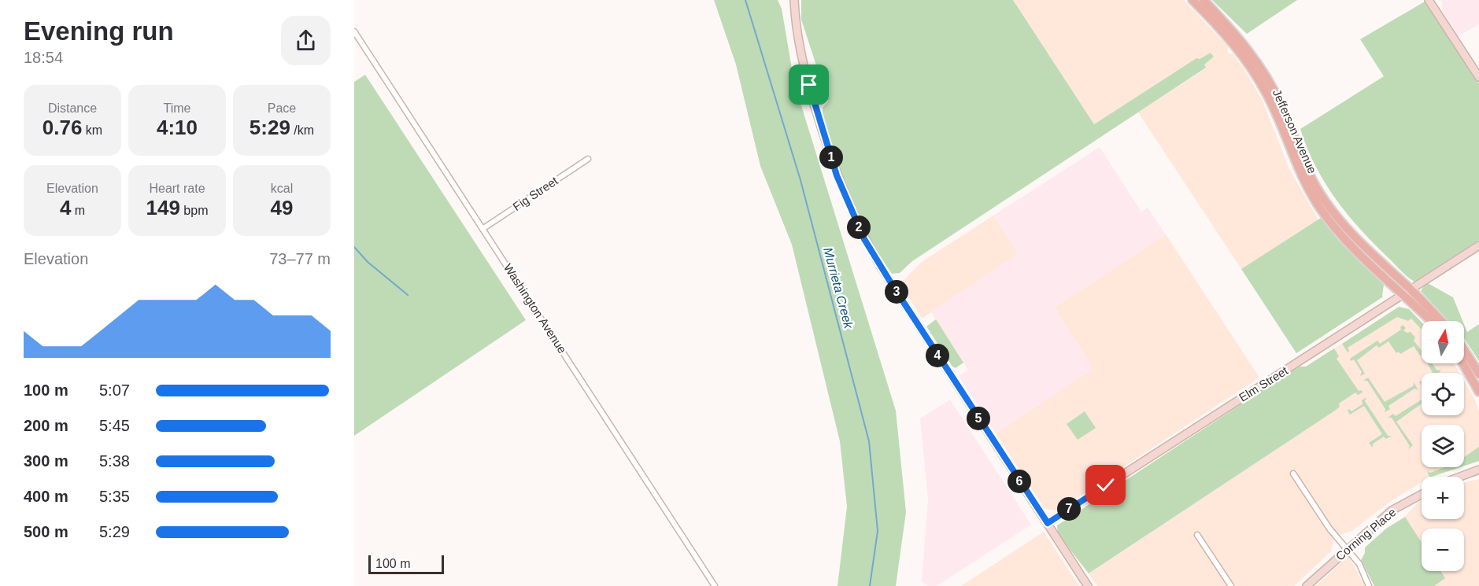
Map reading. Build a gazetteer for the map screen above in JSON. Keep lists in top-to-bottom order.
{
  "streets": {
    "main road": ["Jefferson Avenue"],
    "street": [
      "Fig Street",
      "Washington Avenue",
      "Elm Street",
      "Corning Place"
    ]
  },
  "crossings": [
    ["Jefferson Avenue", "Elm Street"],
    ["Fig Street", "Washington Avenue"]
  ],
  "water": ["Murrieta Creek"],
  "scale_bar": "100 m",
  "north": "top",
  "page": {
    "heading": ["Evening run", "18:54"],
    "stats": [
      ["Distance", "0.76 km"],
      ["Time", "4:10"],
      ["Pace", "5:29 /km"],
      ["Elevation", "4 m"],
      ["Heart rate", "149 bpm"],
      ["kcal", "49"]
    ],
    "pins": [
      "1",
      "2",
      "3",
      "4",
      "5",
      "6",
      "7"
    ],
    "chart": ["Elevation", "73–77 m"],
    "map_buttons": ["+", "−"],
    "list": [
      {
        "name": "100 m",
        "note": "5:07"
      },
      {
        "name": "200 m",
        "note": "5:45"
      },
      {
        "name": "300 m",
        "note": "5:38"
      },
      {
        "name": "400 m",
        "note": "5:35"
      },
      {
        "name": "500 m",
        "note": "5:29"
      }
    ],
    "scale": "100 m"
  }
}
